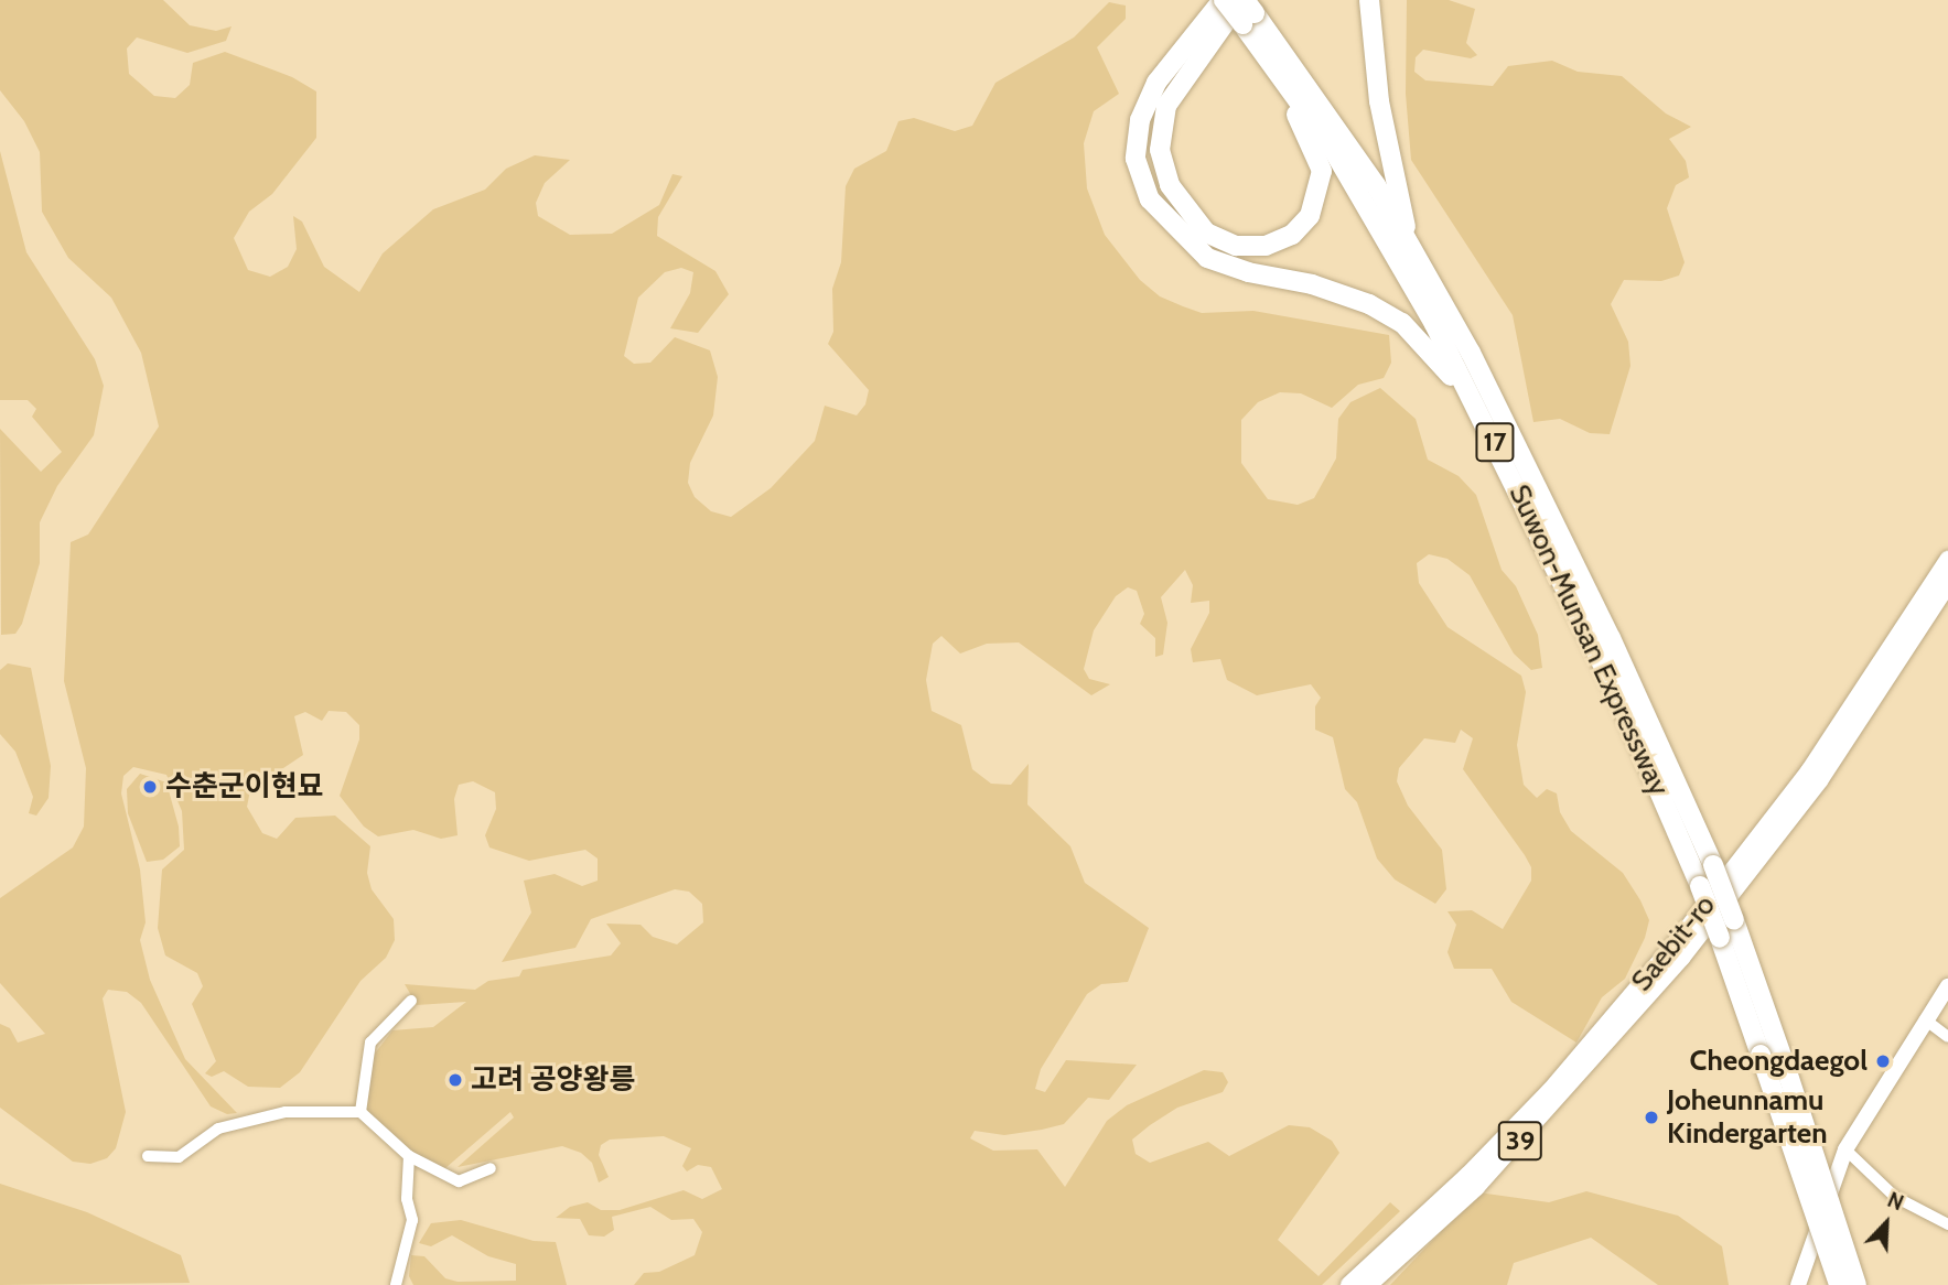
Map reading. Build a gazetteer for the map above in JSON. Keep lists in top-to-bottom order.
{
  "streets": {
    "highway": [
      "17",
      "Suwon-Munsan Expressway",
      "Saebit-ro",
      "39"
    ]
  },
  "places": [
    "수춘군이현묘",
    "Cheongdaegol",
    "고려 공양왕릉",
    "Joheunnamu Kindergarten"
  ],
  "north": "top right"
}
